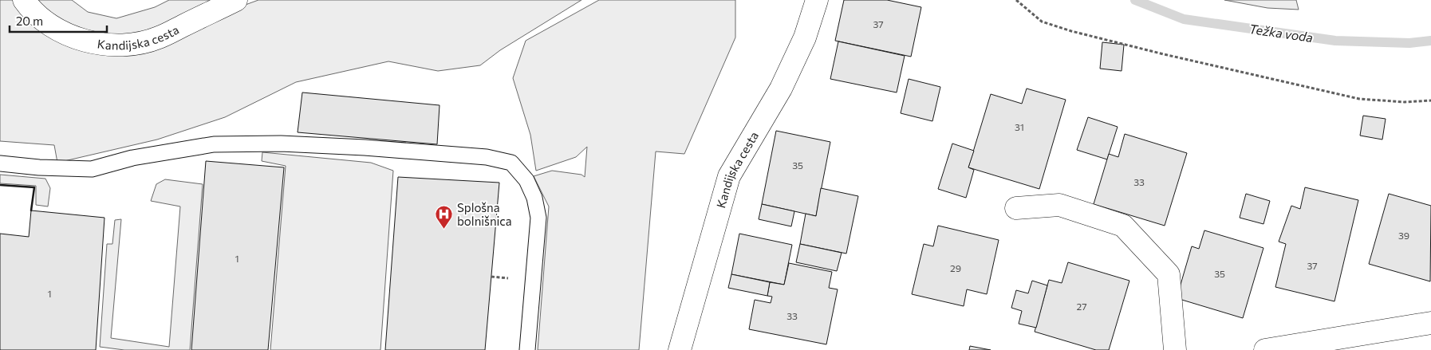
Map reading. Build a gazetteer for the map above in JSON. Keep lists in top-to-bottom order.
{
  "streets": {
    "street": ["Kandijska cesta"]
  },
  "water": ["Težka voda"],
  "places": {
    "hospital": ["Splošna bolnišnica"]
  },
  "house_numbers": [
    "37",
    "31",
    "35",
    "33",
    "39",
    "1",
    "37",
    "29",
    "35",
    "1",
    "27",
    "33"
  ],
  "scale_bar": "20 m"
}
